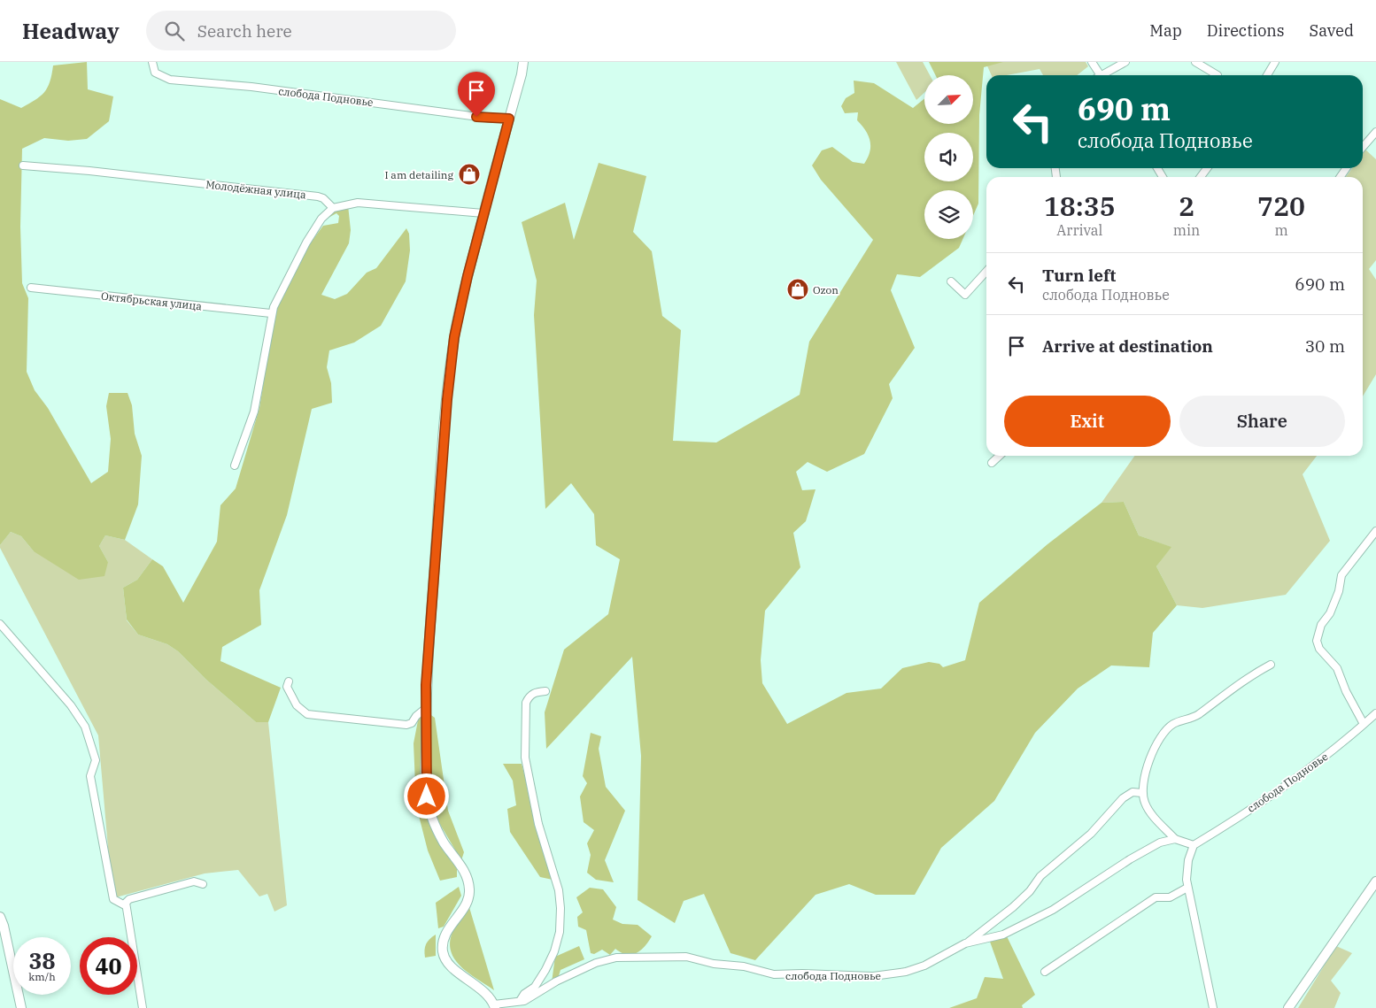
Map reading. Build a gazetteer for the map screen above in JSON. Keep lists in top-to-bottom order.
{
  "streets": {
    "street": ["слобода Подновье", "Молодёжная улица", "Октябрьская улица"]
  },
  "places": {
    "shop": ["I am detailing", "Ozon"]
  },
  "north": "top right",
  "page": {
    "header": "Headway",
    "search": "Search here",
    "nav": ["Map", "Directions", "Saved"],
    "turn": ["690 m", "слобода Подновье"],
    "eta": [
      "18:35",
      "Arrival",
      "2",
      "min",
      "720",
      "m"
    ],
    "list": [
      {
        "name": "Turn left",
        "note": "слобода Подновье",
        "value": "690 m"
      },
      {
        "name": "Arrive at destination",
        "value": "30 m"
      }
    ],
    "buttons": ["Exit", "Share"],
    "speed": "38 km/h",
    "limit": "40"
  }
}
